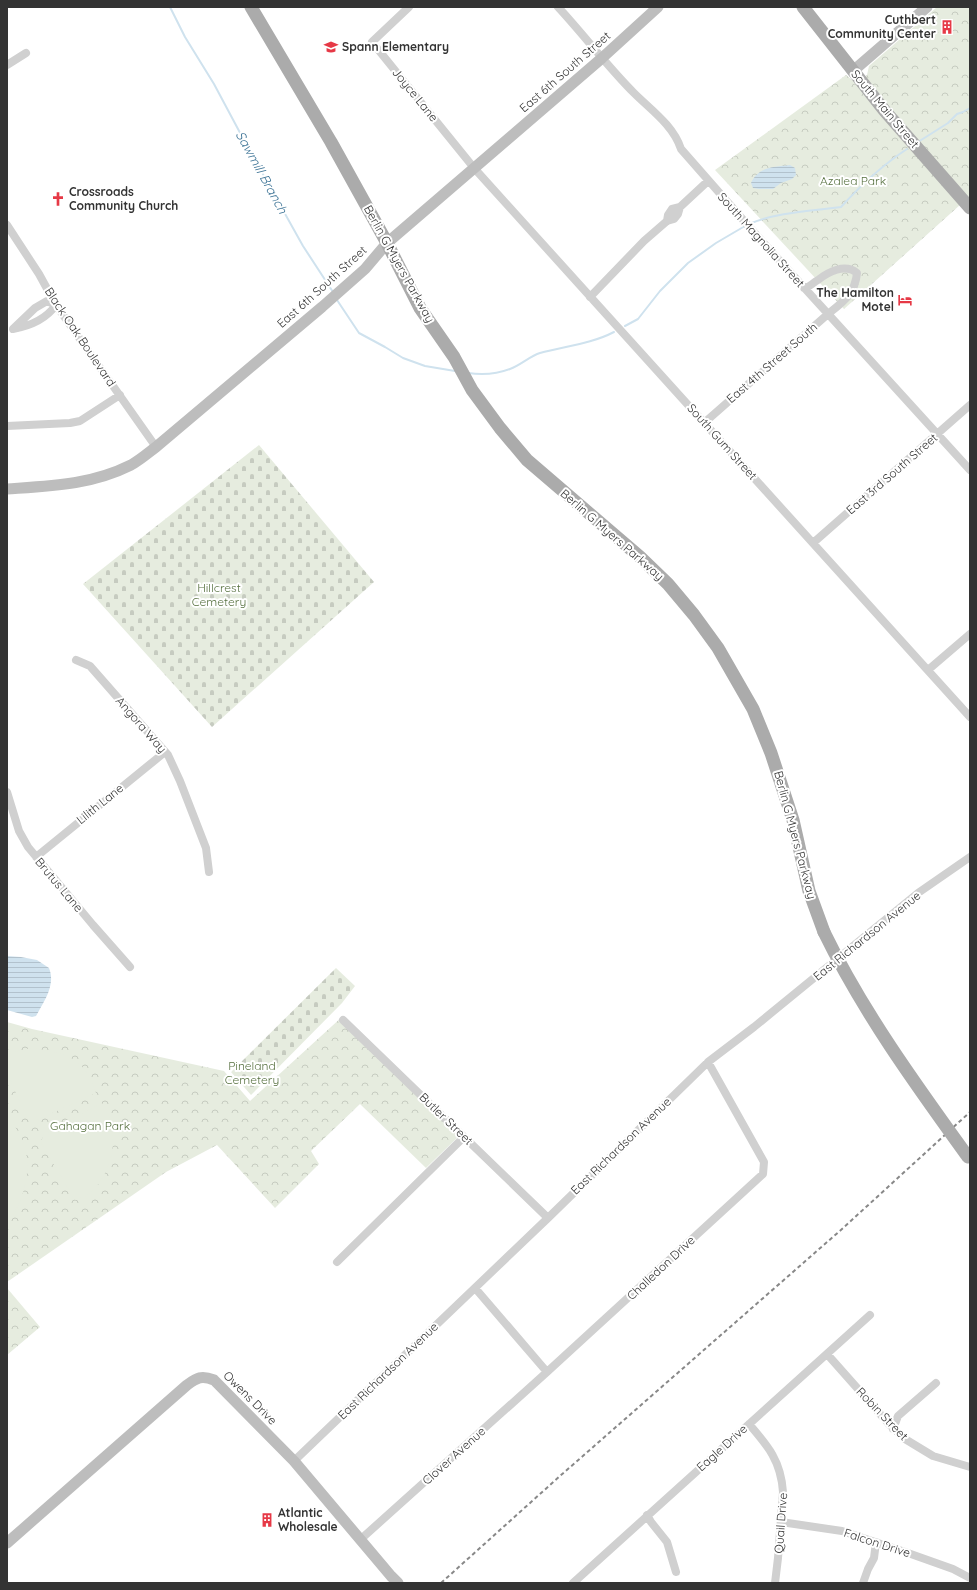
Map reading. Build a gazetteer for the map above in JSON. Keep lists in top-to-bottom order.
{
  "streets": {
    "main road": ["South Main Street", "Berlin G Myers Parkway"],
    "street": [
      "East 6th South Street",
      "Joyce Lane",
      "South Magnolia Street",
      "Black Oak Boulevard",
      "East 4th Street South",
      "South Gum Street",
      "East 3rd South Street",
      "Angora Way",
      "Lilith Lane",
      "Brutus Lane",
      "East Richardson Avenue",
      "Butler Street",
      "Challedon Drive",
      "Owens Drive",
      "Robin Street",
      "Eagle Drive",
      "Clover Avenue",
      "Quail Drive",
      "Falcon Drive"
    ]
  },
  "crossings": [
    ["East 6th South Street", "Joyce Lane"],
    ["East 6th South Street", "South Magnolia Street"],
    ["East 6th South Street", "Berlin G Myers Parkway"],
    ["East 6th South Street", "Black Oak Boulevard"],
    ["East 6th South Street", "South Gum Street"],
    ["Joyce Lane", "South Gum Street"],
    ["South Magnolia Street", "East 4th Street South"],
    ["South Magnolia Street", "East 3rd South Street"],
    ["East 4th Street South", "South Gum Street"],
    ["South Gum Street", "East 3rd South Street"],
    ["Angora Way", "Lilith Lane"],
    ["Lilith Lane", "Brutus Lane"],
    ["East Richardson Avenue", "Butler Street"],
    ["East Richardson Avenue", "Challedon Drive"],
    ["East Richardson Avenue", "Owens Drive"],
    ["Challedon Drive", "Clover Avenue"],
    ["Owens Drive", "Clover Avenue"],
    ["Robin Street", "Eagle Drive"],
    ["Eagle Drive", "Quail Drive"],
    ["Quail Drive", "Falcon Drive"]
  ],
  "water": ["Sawmill Branch"],
  "parks": [
    "Azalea Park",
    "Hillcrest Cemetery",
    "Pineland Cemetery",
    "Gahagan Park"
  ],
  "places": {
    "building": ["Cuthbert Community Center", "Atlantic Wholesale"],
    "school or university": ["Spann Elementary"],
    "church": ["Crossroads Community Church"],
    "hotel": ["The Hamilton Motel"]
  }
}
